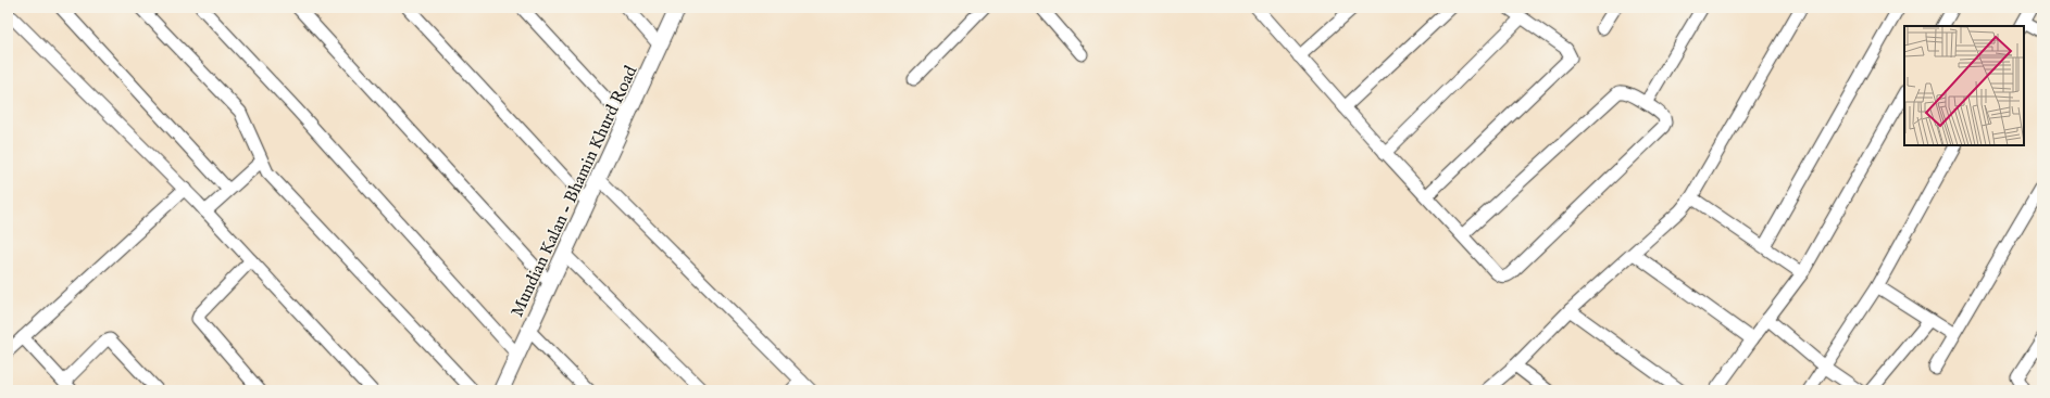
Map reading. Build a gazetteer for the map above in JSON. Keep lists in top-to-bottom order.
{
  "streets": {
    "street": ["Mundian Kalan - Bhamin Khurd Road"]
  }
}
